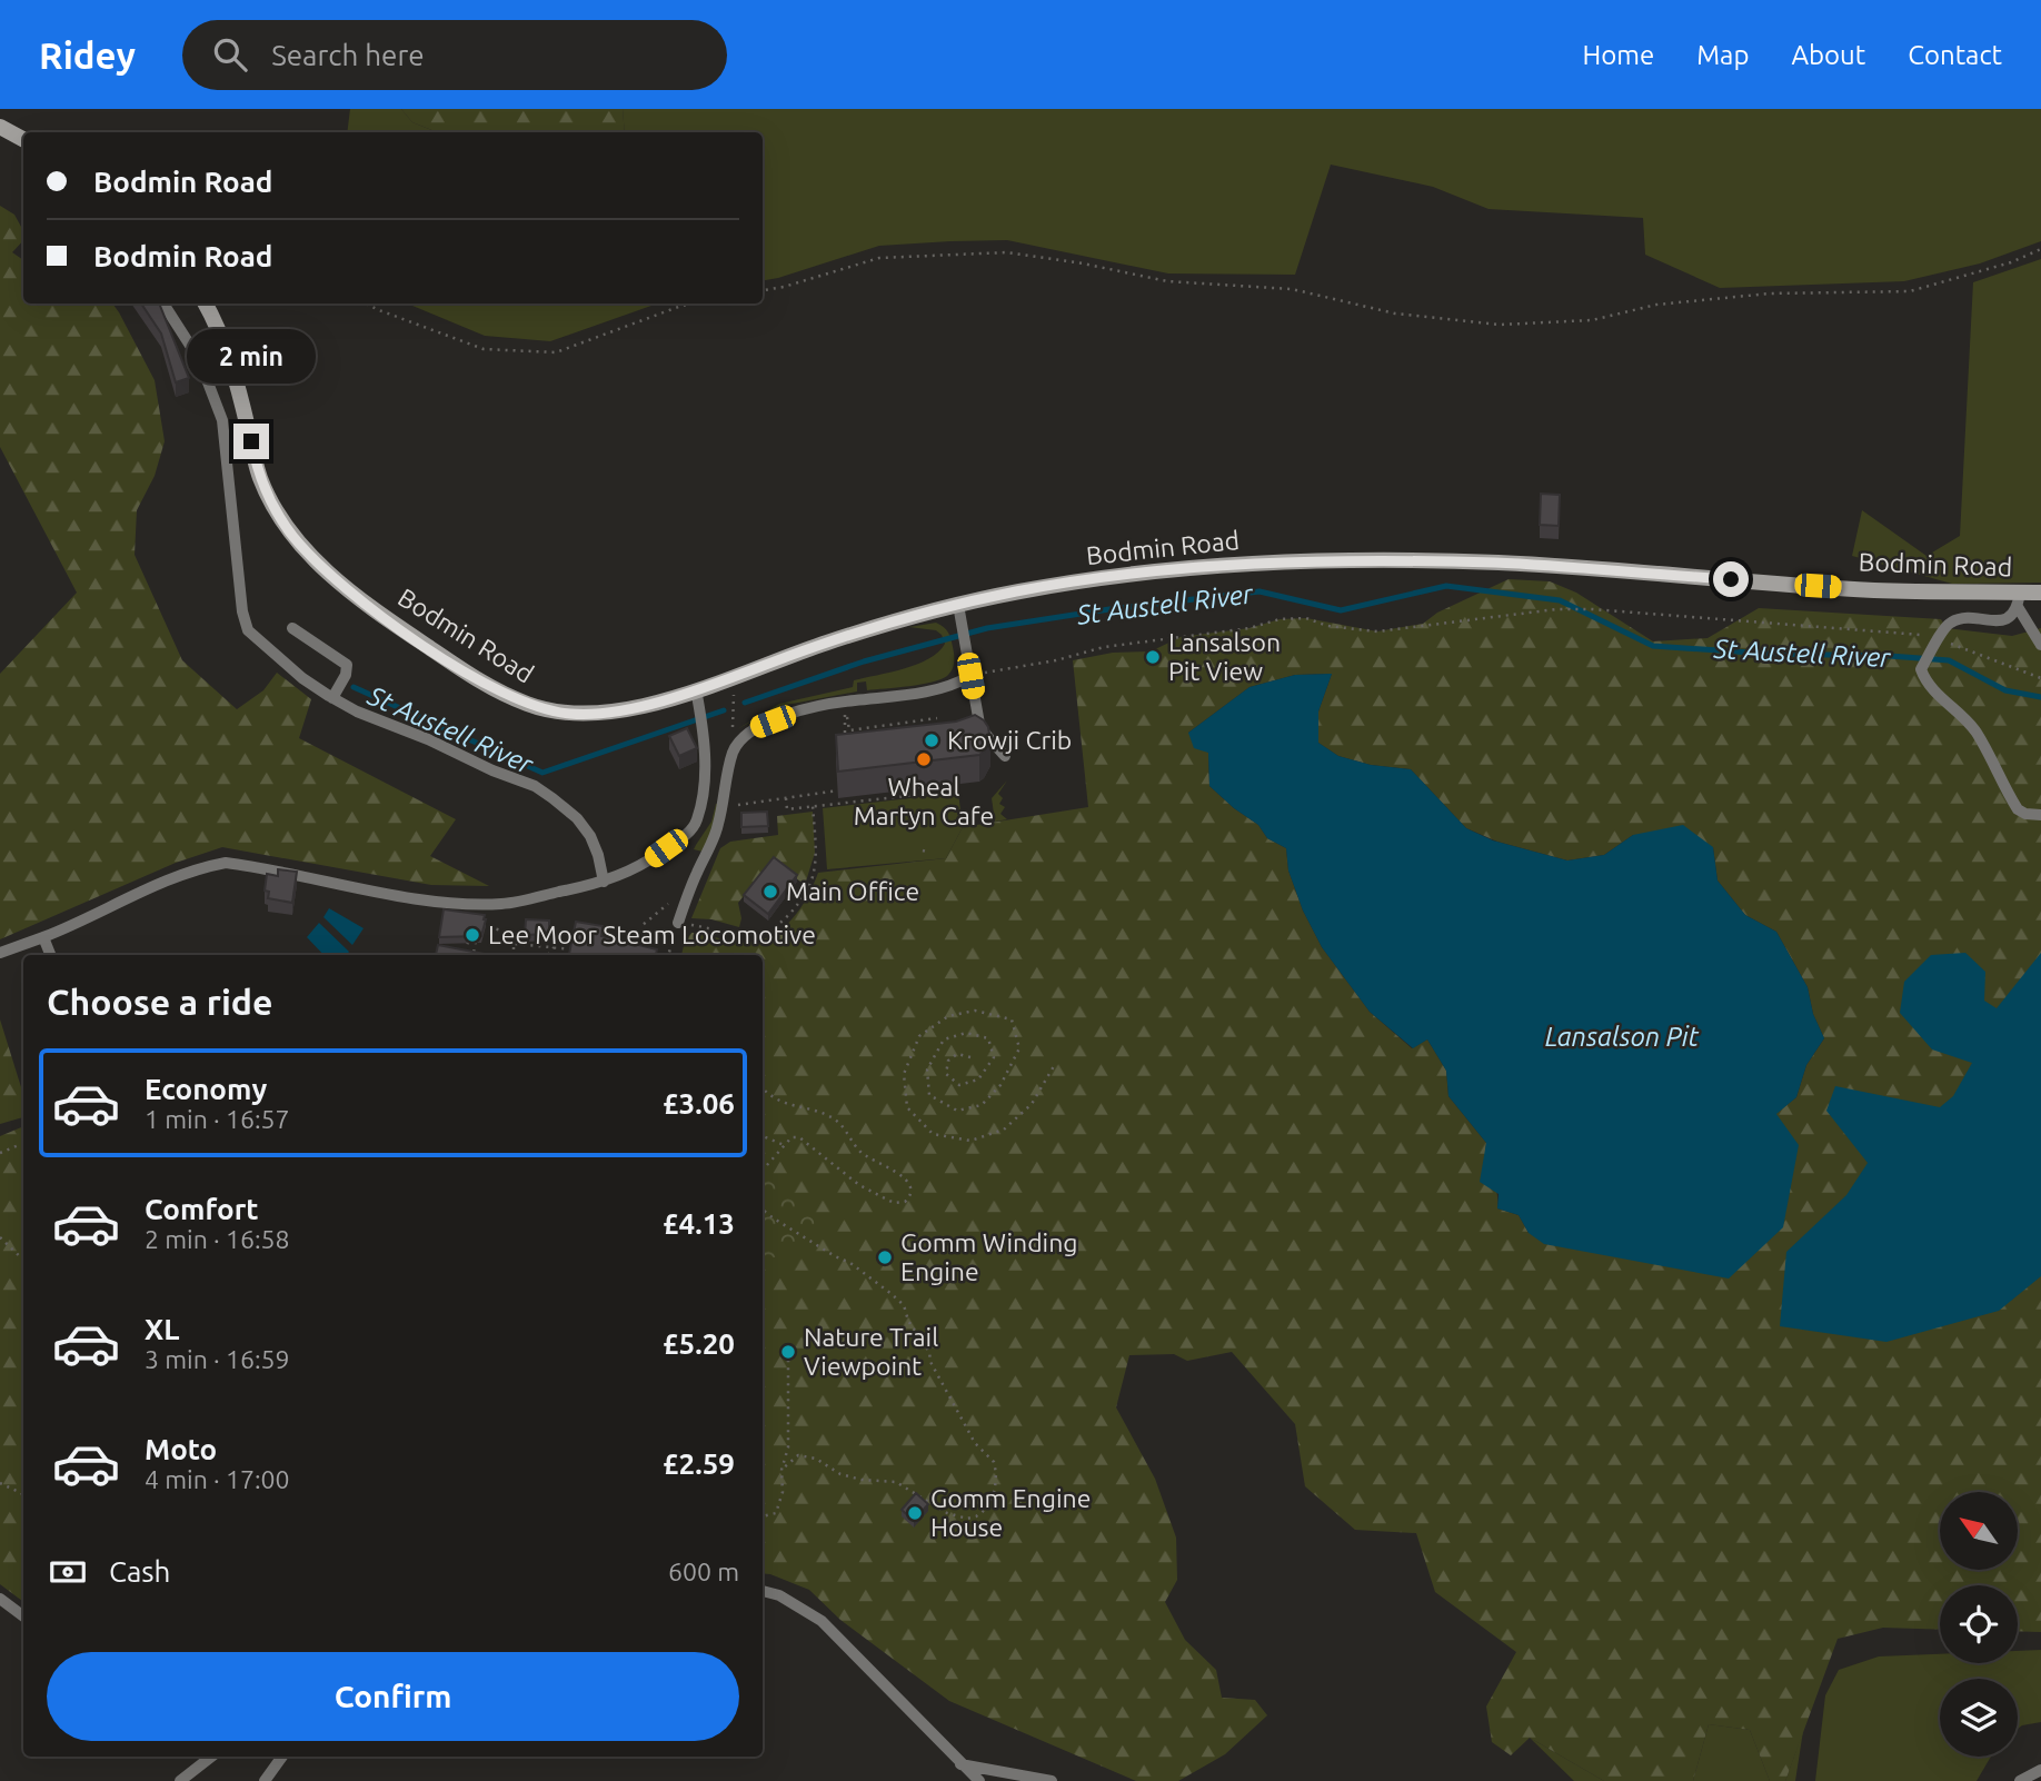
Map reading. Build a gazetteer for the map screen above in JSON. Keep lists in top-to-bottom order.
{
  "streets": {
    "main road": ["Bodmin Road"]
  },
  "water": ["St Austell River", "Lansalson Pit"],
  "places": [
    "Lansalson Pit View",
    "Krowji Crib",
    "Wheal Martyn Cafe",
    "Main Office",
    "Lee Moor Steam Locomotive",
    "Gomm Winding Engine",
    "Nature Trail Viewpoint",
    "Gomm Engine House"
  ],
  "north": "top left",
  "page": {
    "header": "Ridey",
    "search": "Search here",
    "nav": [
      "Home",
      "Map",
      "About",
      "Contact"
    ],
    "banner": ["Bodmin Road", "Bodmin Road"],
    "bubble": "2 min",
    "heading": "Choose a ride",
    "list": [
      {
        "name": "Economy",
        "note": "1 min · 16:57",
        "value": "£3.06"
      },
      {
        "name": "Comfort",
        "note": "2 min · 16:58",
        "value": "£4.13"
      },
      {
        "name": "XL",
        "note": "3 min · 16:59",
        "value": "£5.20"
      },
      {
        "name": "Moto",
        "note": "4 min · 17:00",
        "value": "£2.59"
      }
    ],
    "pay": ["Cash", "600 m"],
    "buttons": "Confirm"
  }
}
